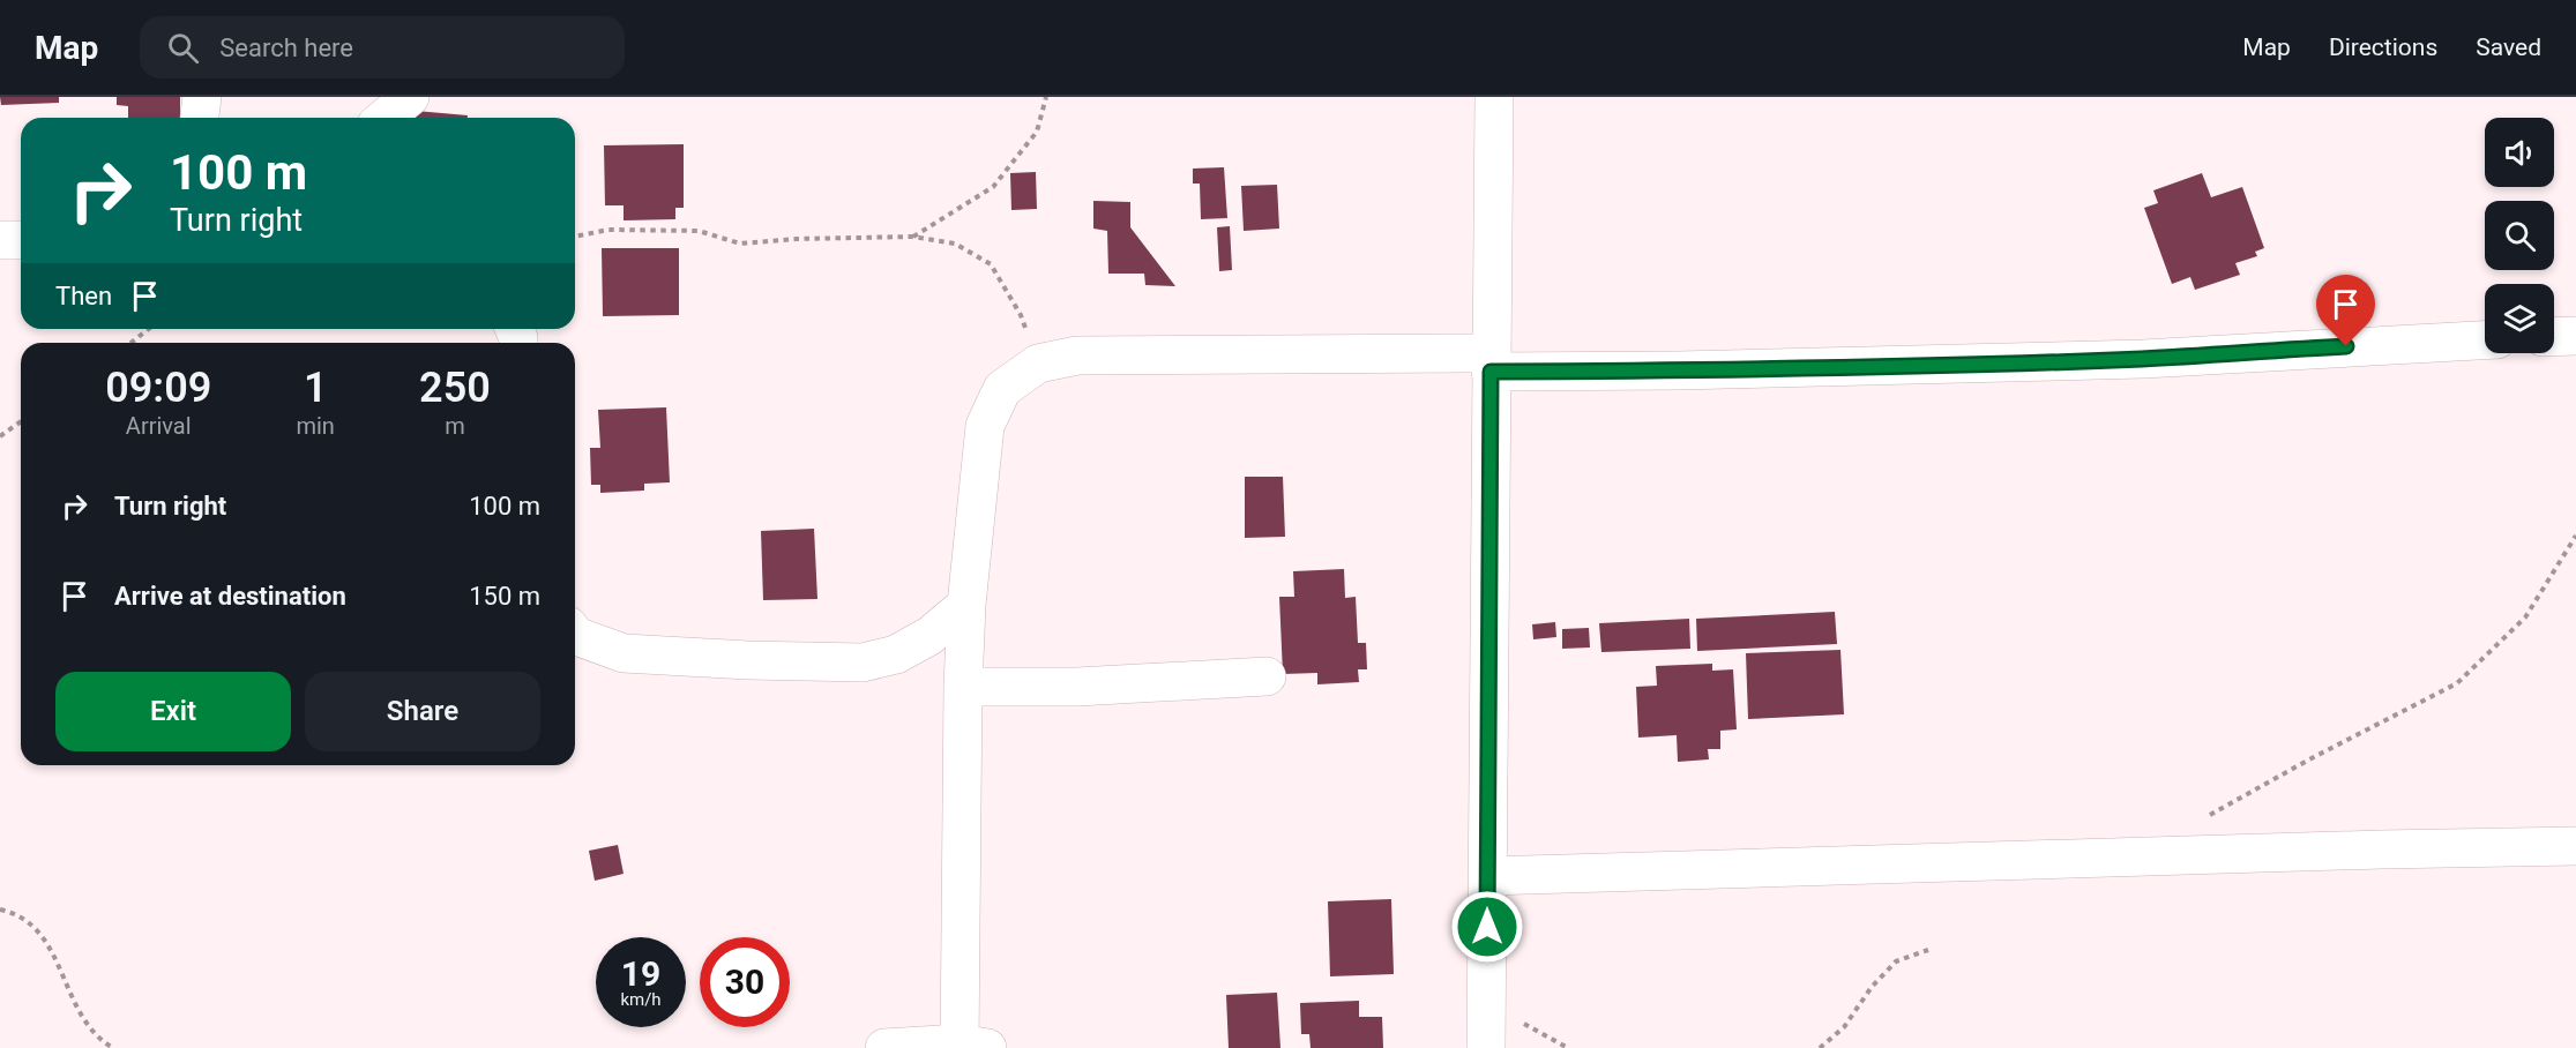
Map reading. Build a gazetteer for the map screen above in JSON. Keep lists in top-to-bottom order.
{
  "page": {
    "header": "Map",
    "search": "Search here",
    "nav": ["Map", "Directions", "Saved"],
    "turn": ["100 m", "Turn right"],
    "then": "Then",
    "eta": [
      "09:09",
      "Arrival",
      "1",
      "min",
      "250",
      "m"
    ],
    "list": [
      {
        "name": "Turn right",
        "value": "100 m"
      },
      {
        "name": "Arrive at destination",
        "value": "150 m"
      }
    ],
    "buttons": ["Exit", "Share"],
    "speed": "19 km/h",
    "limit": "30"
  }
}
